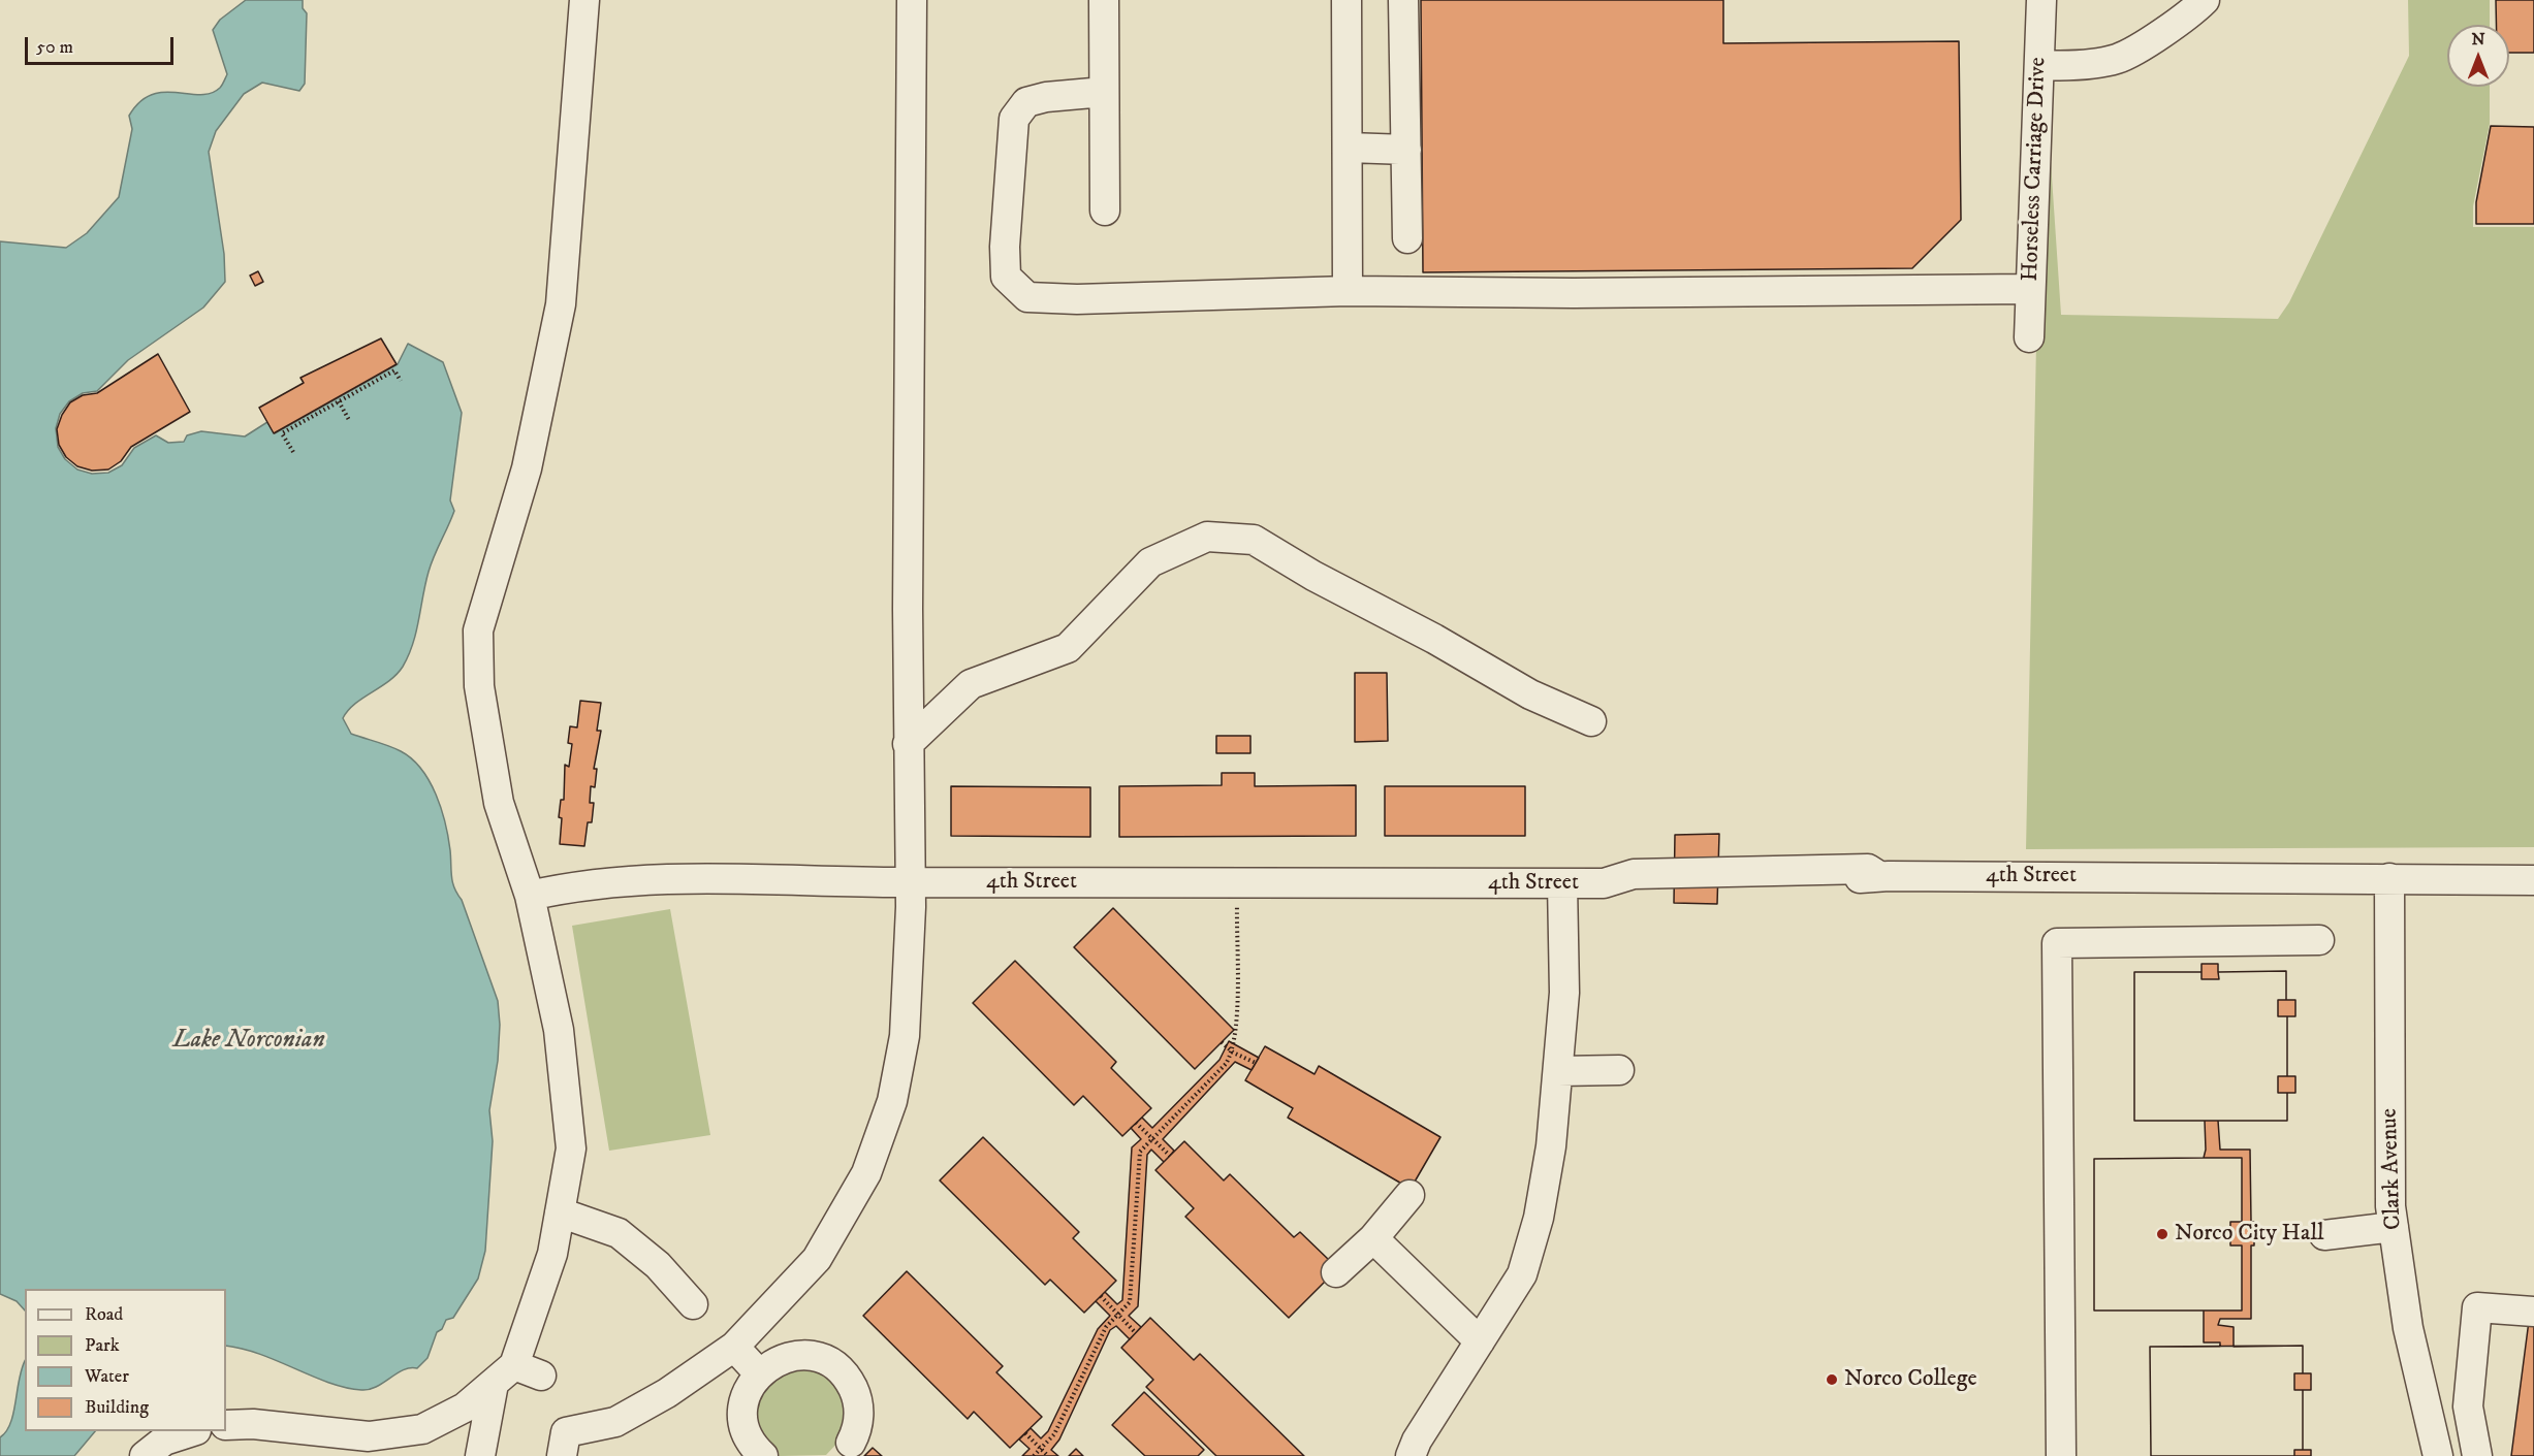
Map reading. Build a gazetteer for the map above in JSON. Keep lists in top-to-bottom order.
{
  "streets": {
    "street": ["Horseless Carriage Drive", "4th Street", "Clark Avenue"]
  },
  "crossings": [
    ["4th Street", "Clark Avenue"]
  ],
  "water": ["Lake Norconian"],
  "places": ["Norco City Hall", "Norco College"],
  "legend": [
    "Road",
    "Park",
    "Water",
    "Building"
  ],
  "scale_bar": "50 m",
  "north": "top"
}
